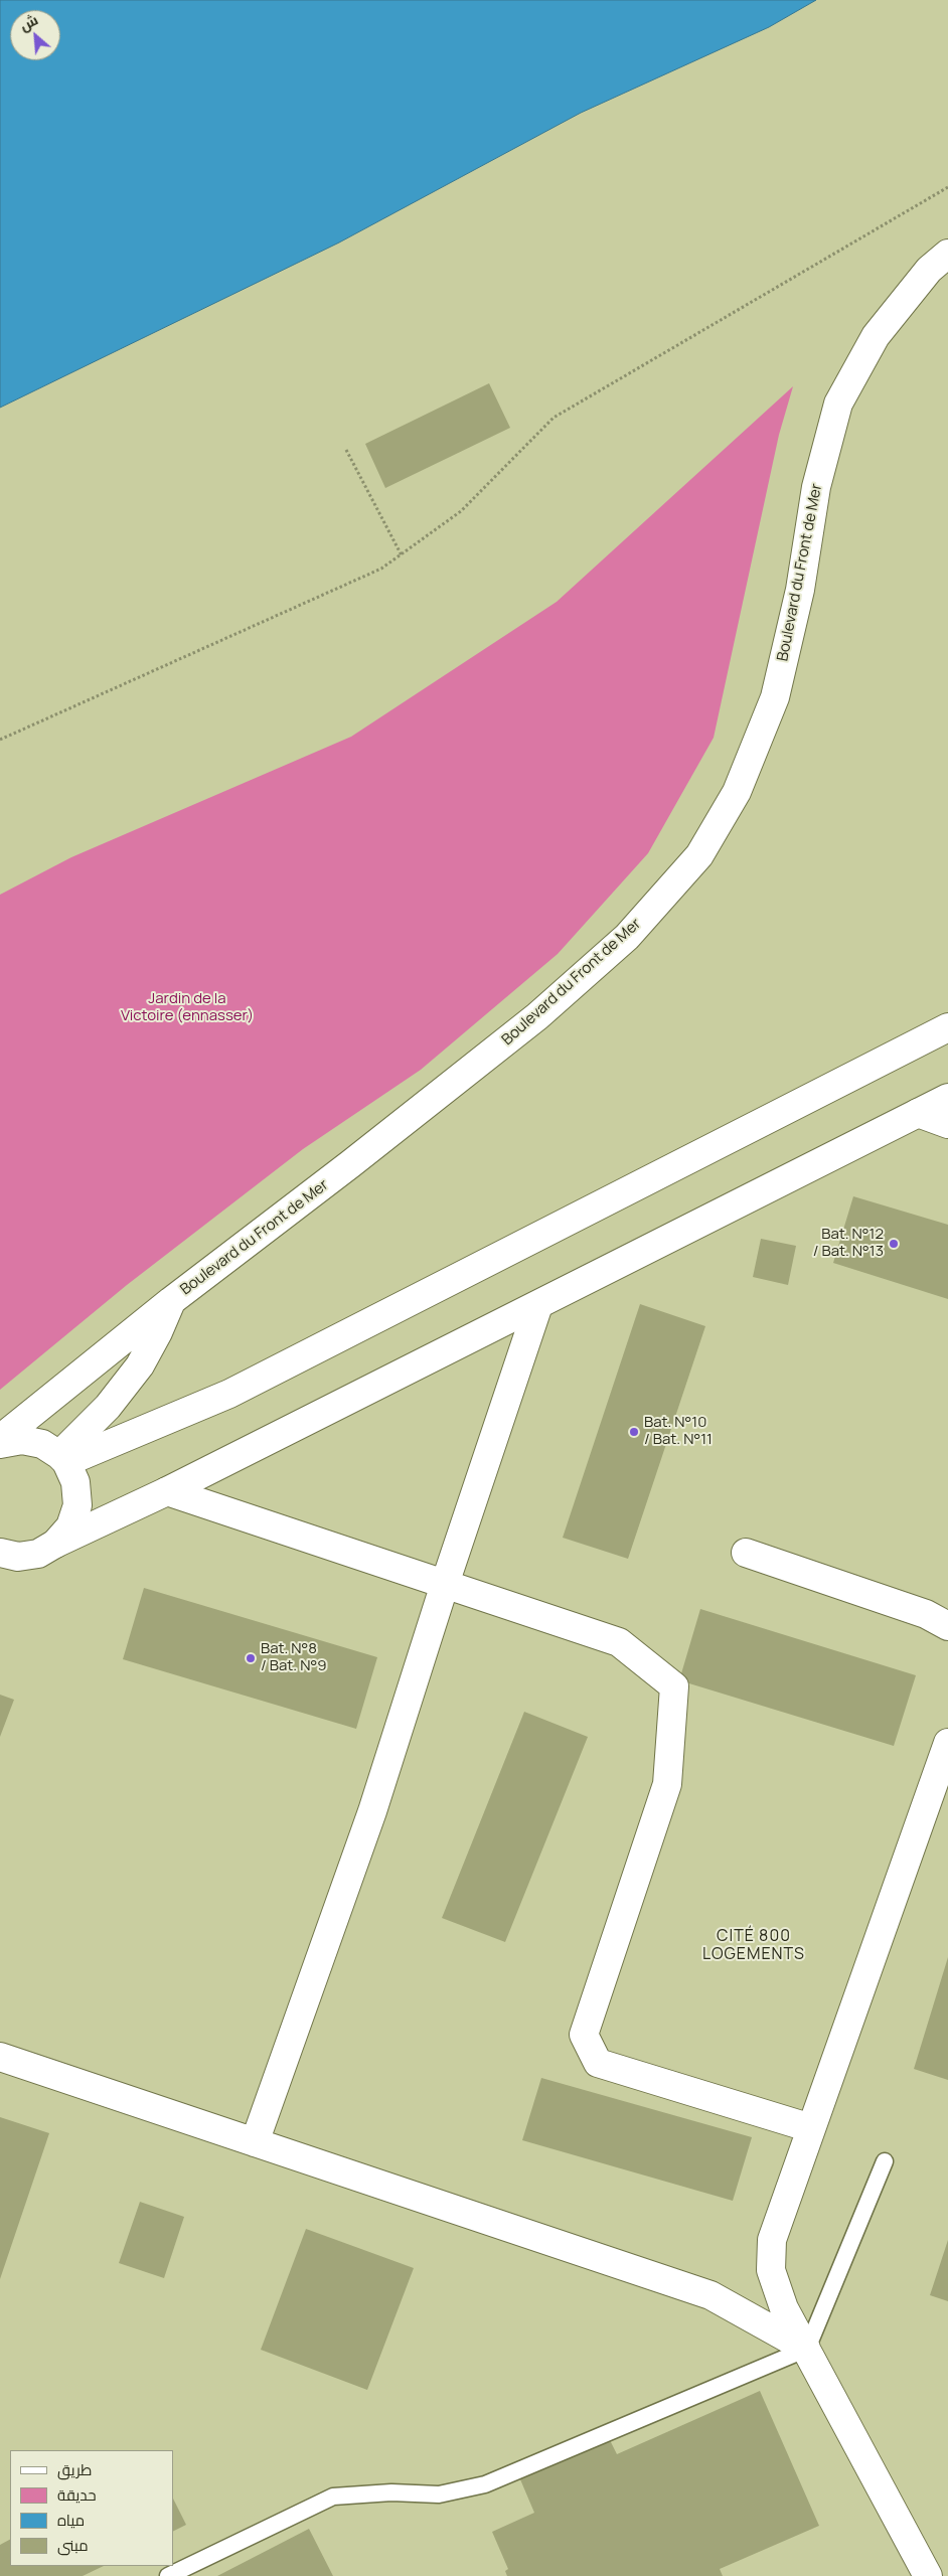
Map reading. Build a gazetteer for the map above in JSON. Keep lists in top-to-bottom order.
{
  "streets": {
    "street": ["Boulevard du Front de Mer"]
  },
  "districts": ["CITÉ 800 LOGEMENTS"],
  "parks": ["Jardin de la Victoire (ennasser)"],
  "places": ["Bat. N°12 / Bat. N°13", "Bat. N°10 / Bat. N°11", "Bat. N°8 / Bat. N°9"],
  "legend": [
    "طريق",
    "حديقة",
    "مياه",
    "مبنى"
  ],
  "north": "top left"
}
